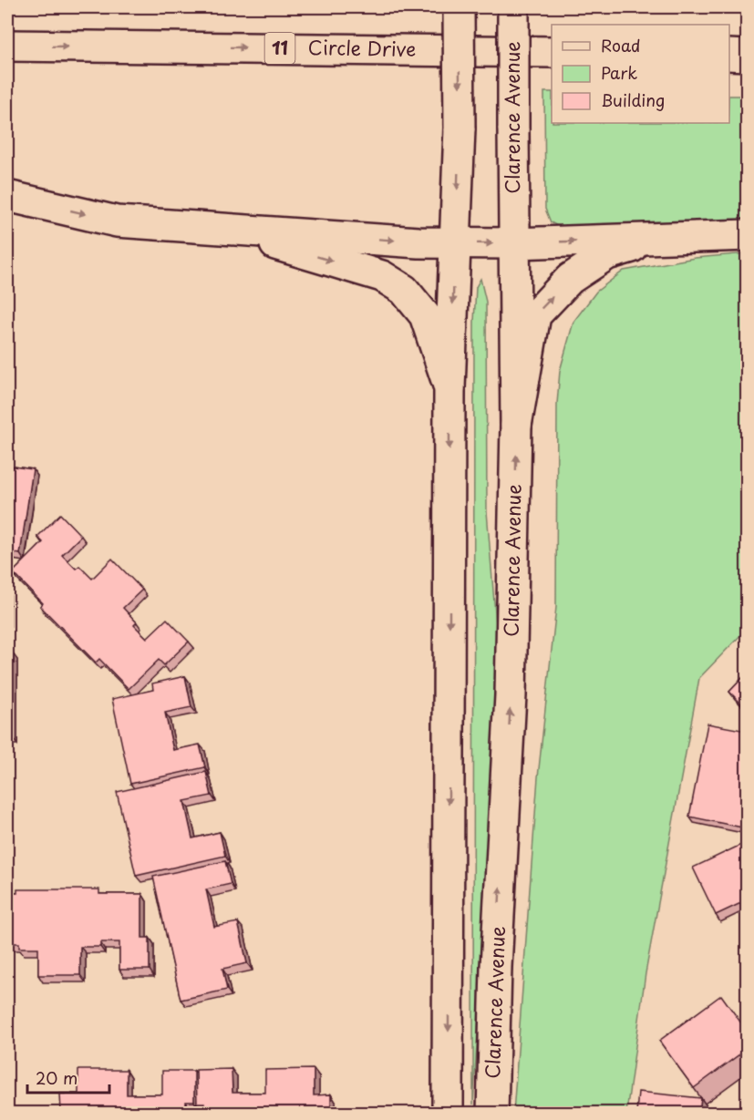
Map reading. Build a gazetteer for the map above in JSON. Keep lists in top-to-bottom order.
{
  "streets": {
    "main road": ["11", "Circle Drive", "Clarence Avenue"]
  },
  "legend": ["Road", "Park", "Building"],
  "scale_bar": "20 m"
}
